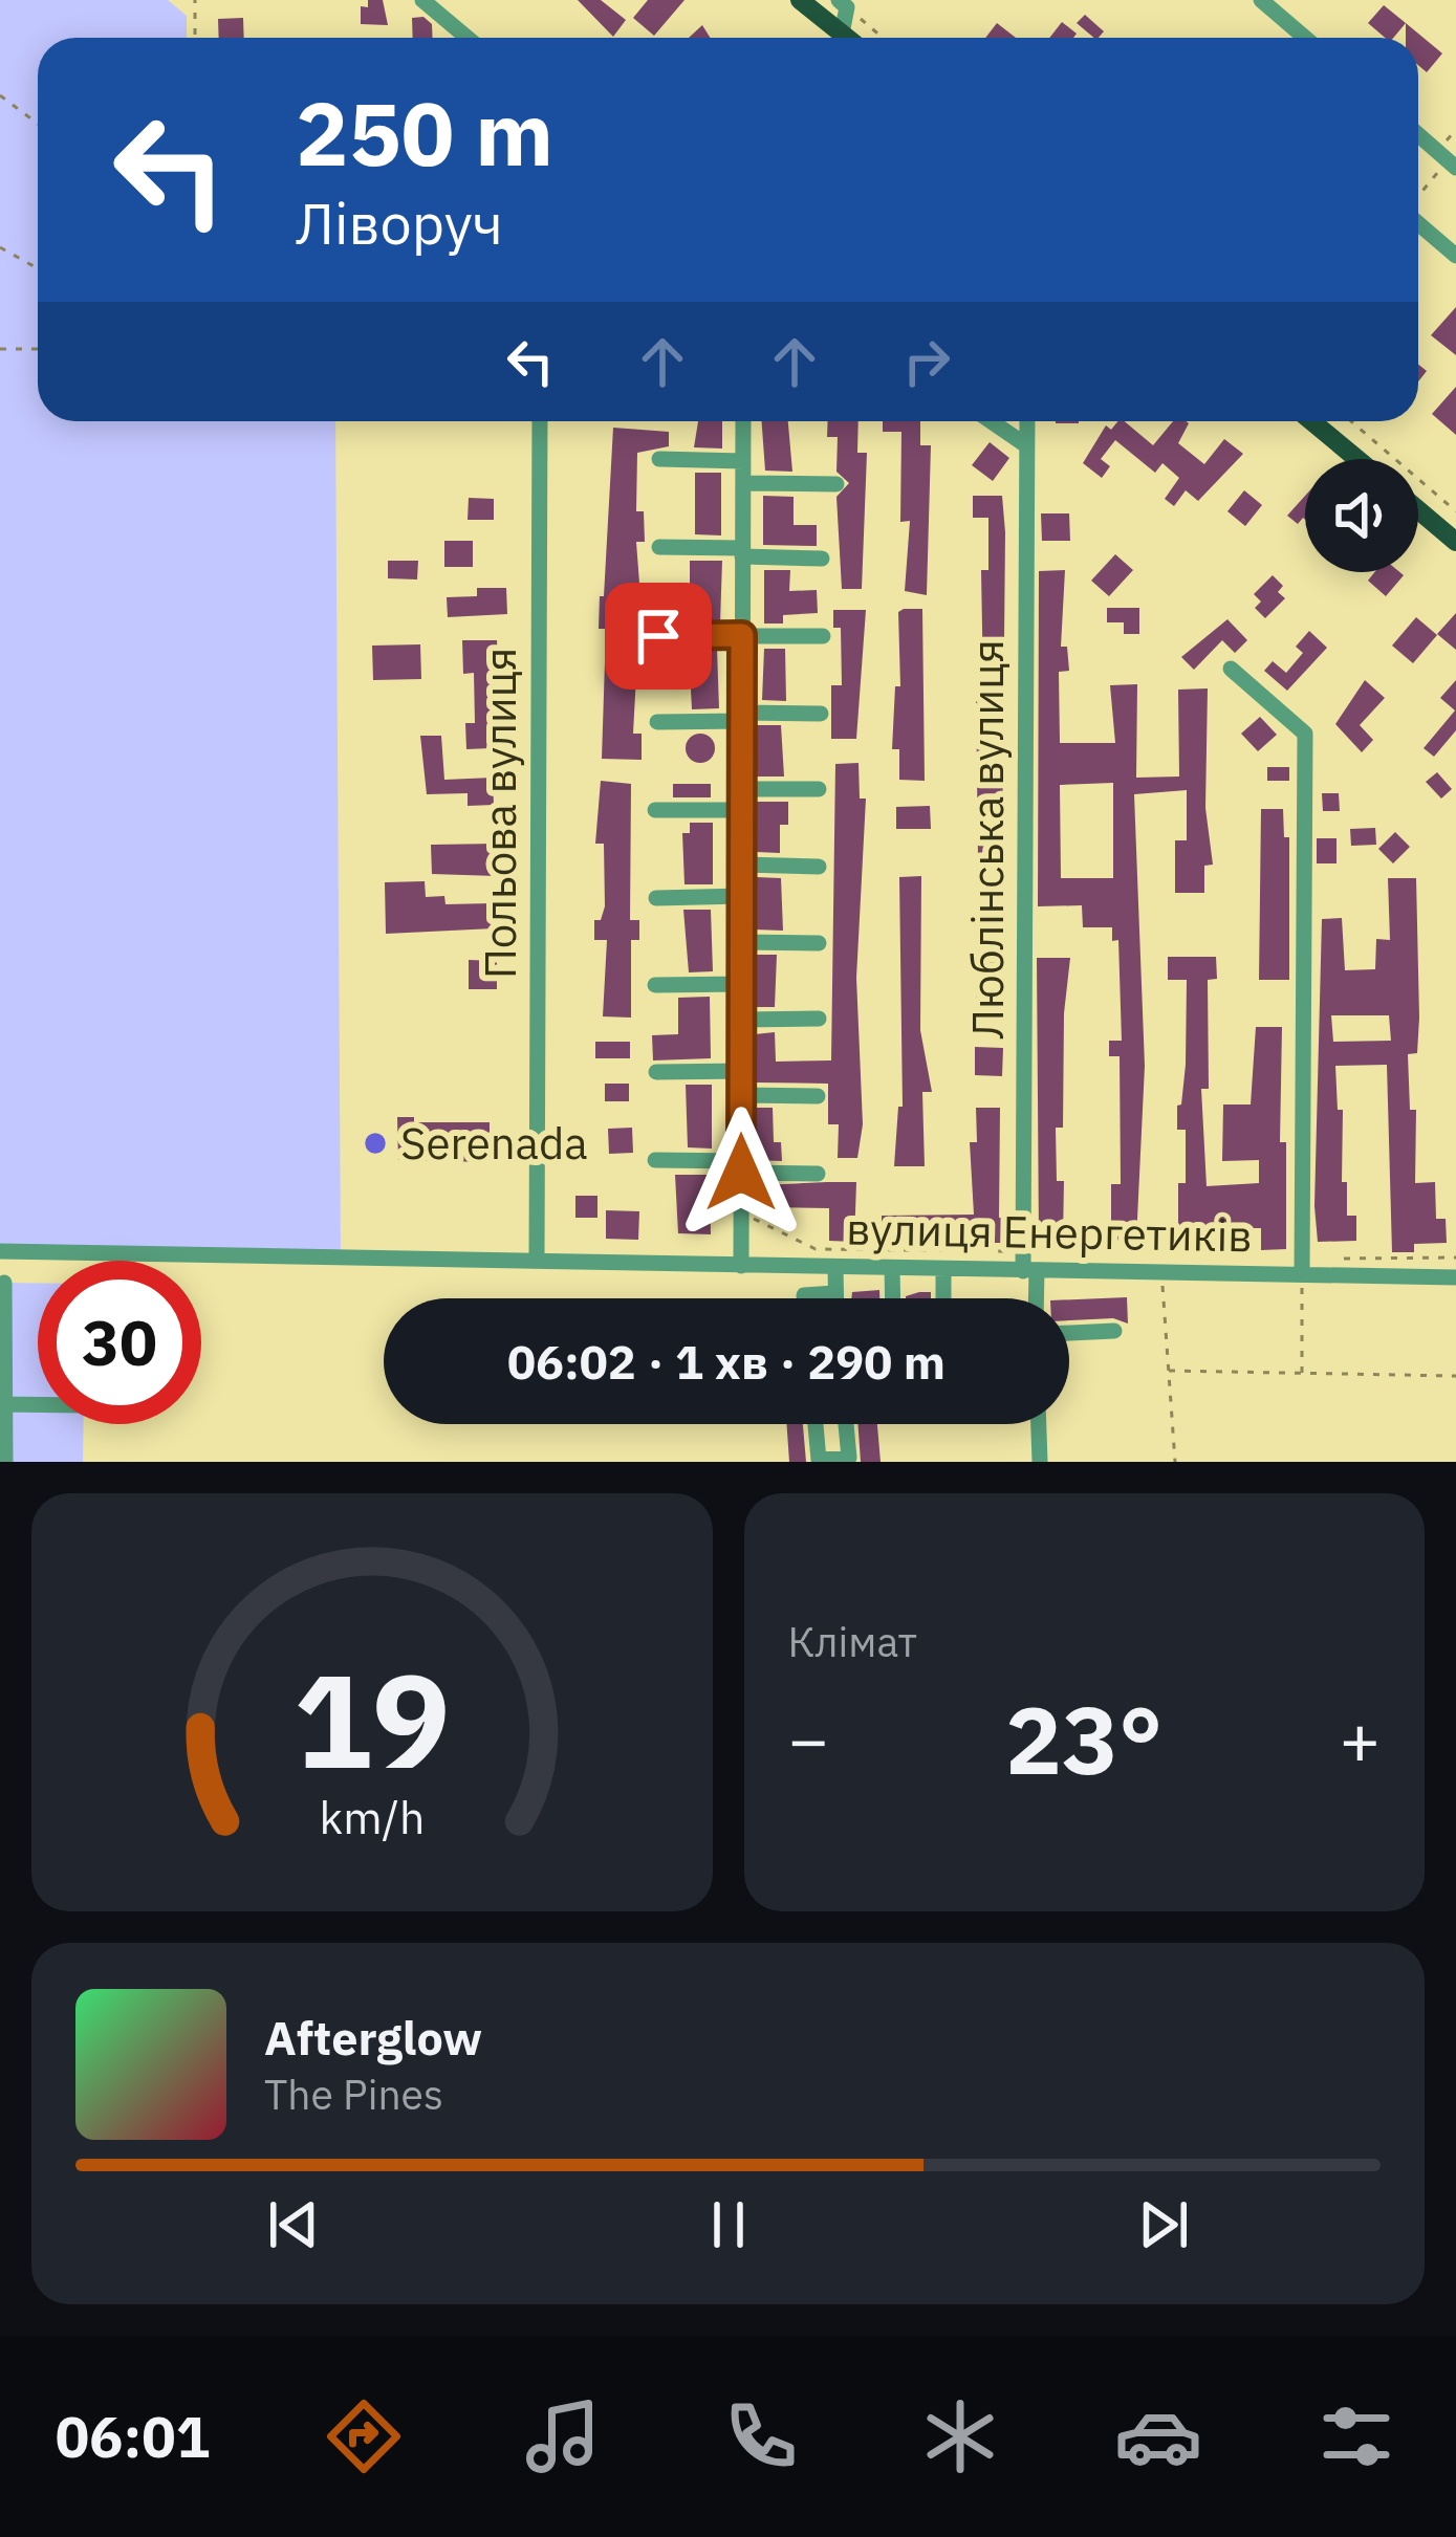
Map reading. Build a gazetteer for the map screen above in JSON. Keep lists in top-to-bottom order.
{
  "streets": {
    "street": ["Польова вулиця", "Люблінська вулиця", "вулиця Енергетиків"]
  },
  "crossings": [
    ["Польова вулиця", "вулиця Енергетиків"],
    ["Люблінська вулиця", "вулиця Енергетиків"]
  ],
  "places": ["Serenada"],
  "page": {
    "turn": ["250 m", "Ліворуч"],
    "limit": "30",
    "trip": "06:02 · 1 хв · 290 m",
    "tile": "Клімат",
    "heat": ["−", "23°", "+"],
    "song": ["Afterglow", "The Pines"],
    "tabs": "06:01",
    "gauge": ["19", "km/h"]
  }
}
